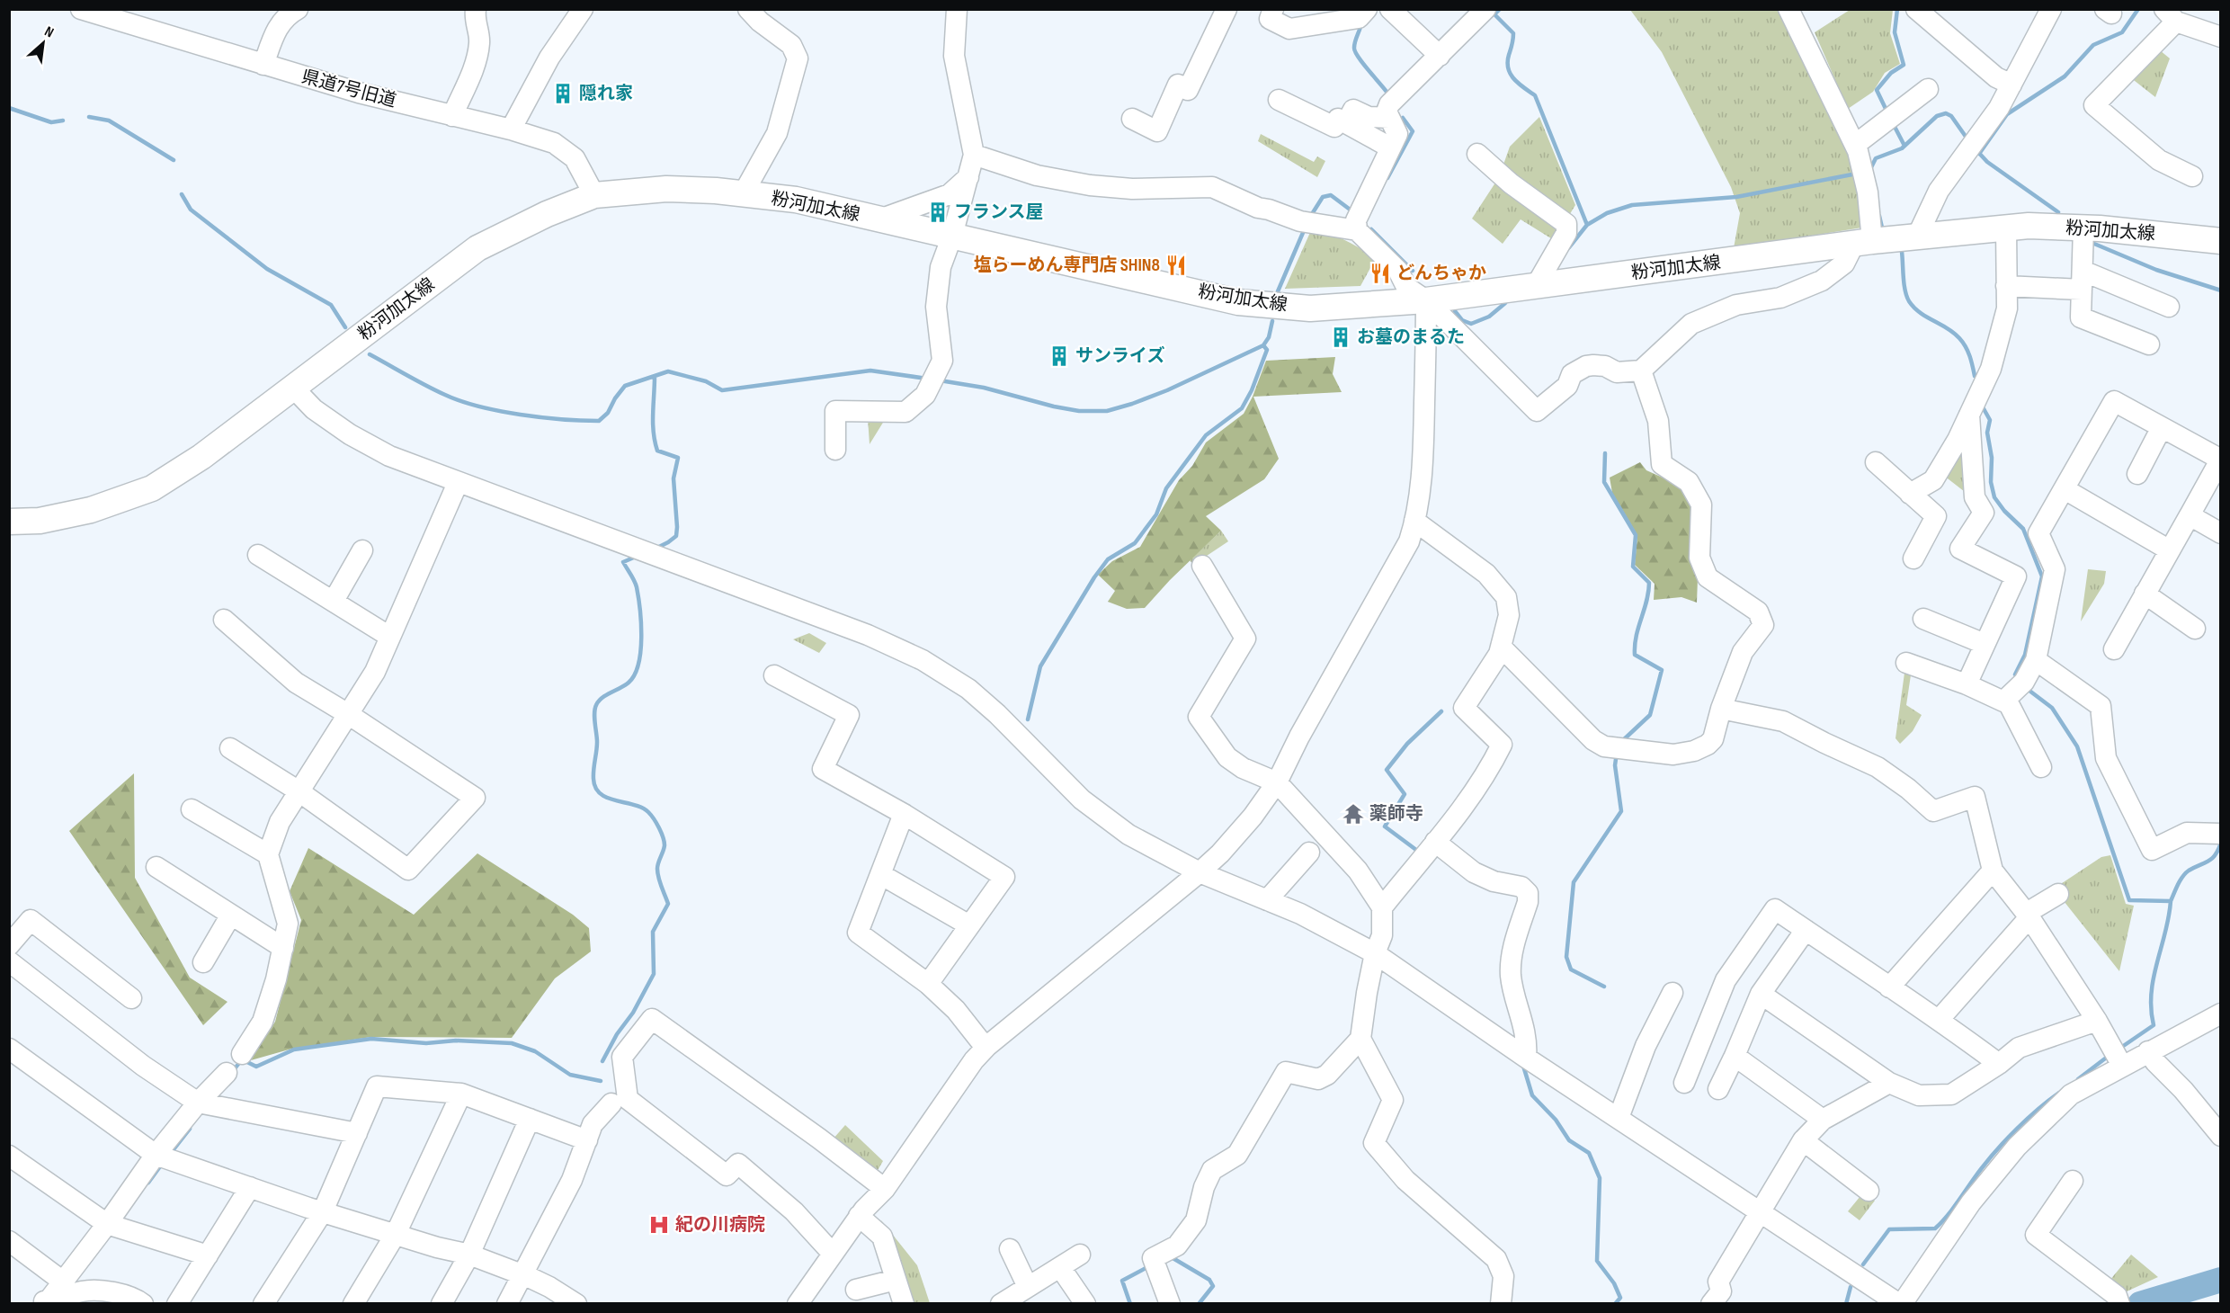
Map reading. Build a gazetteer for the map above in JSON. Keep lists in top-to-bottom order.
{
  "streets": {
    "main road": ["粉河加太線"],
    "street": ["県道7号旧道"]
  },
  "crossings": [
    ["県道7号旧道", "粉河加太線"]
  ],
  "places": {
    "building": [
      "隠れ家",
      "フランス屋",
      "お墓のまるた",
      "サンライズ"
    ],
    "restaurant": ["塩らーめん専門店 SHIN8", "どんちゃか"],
    "temple": ["薬師寺"],
    "hospital": ["紀の川病院"]
  },
  "north": "top right"
}
